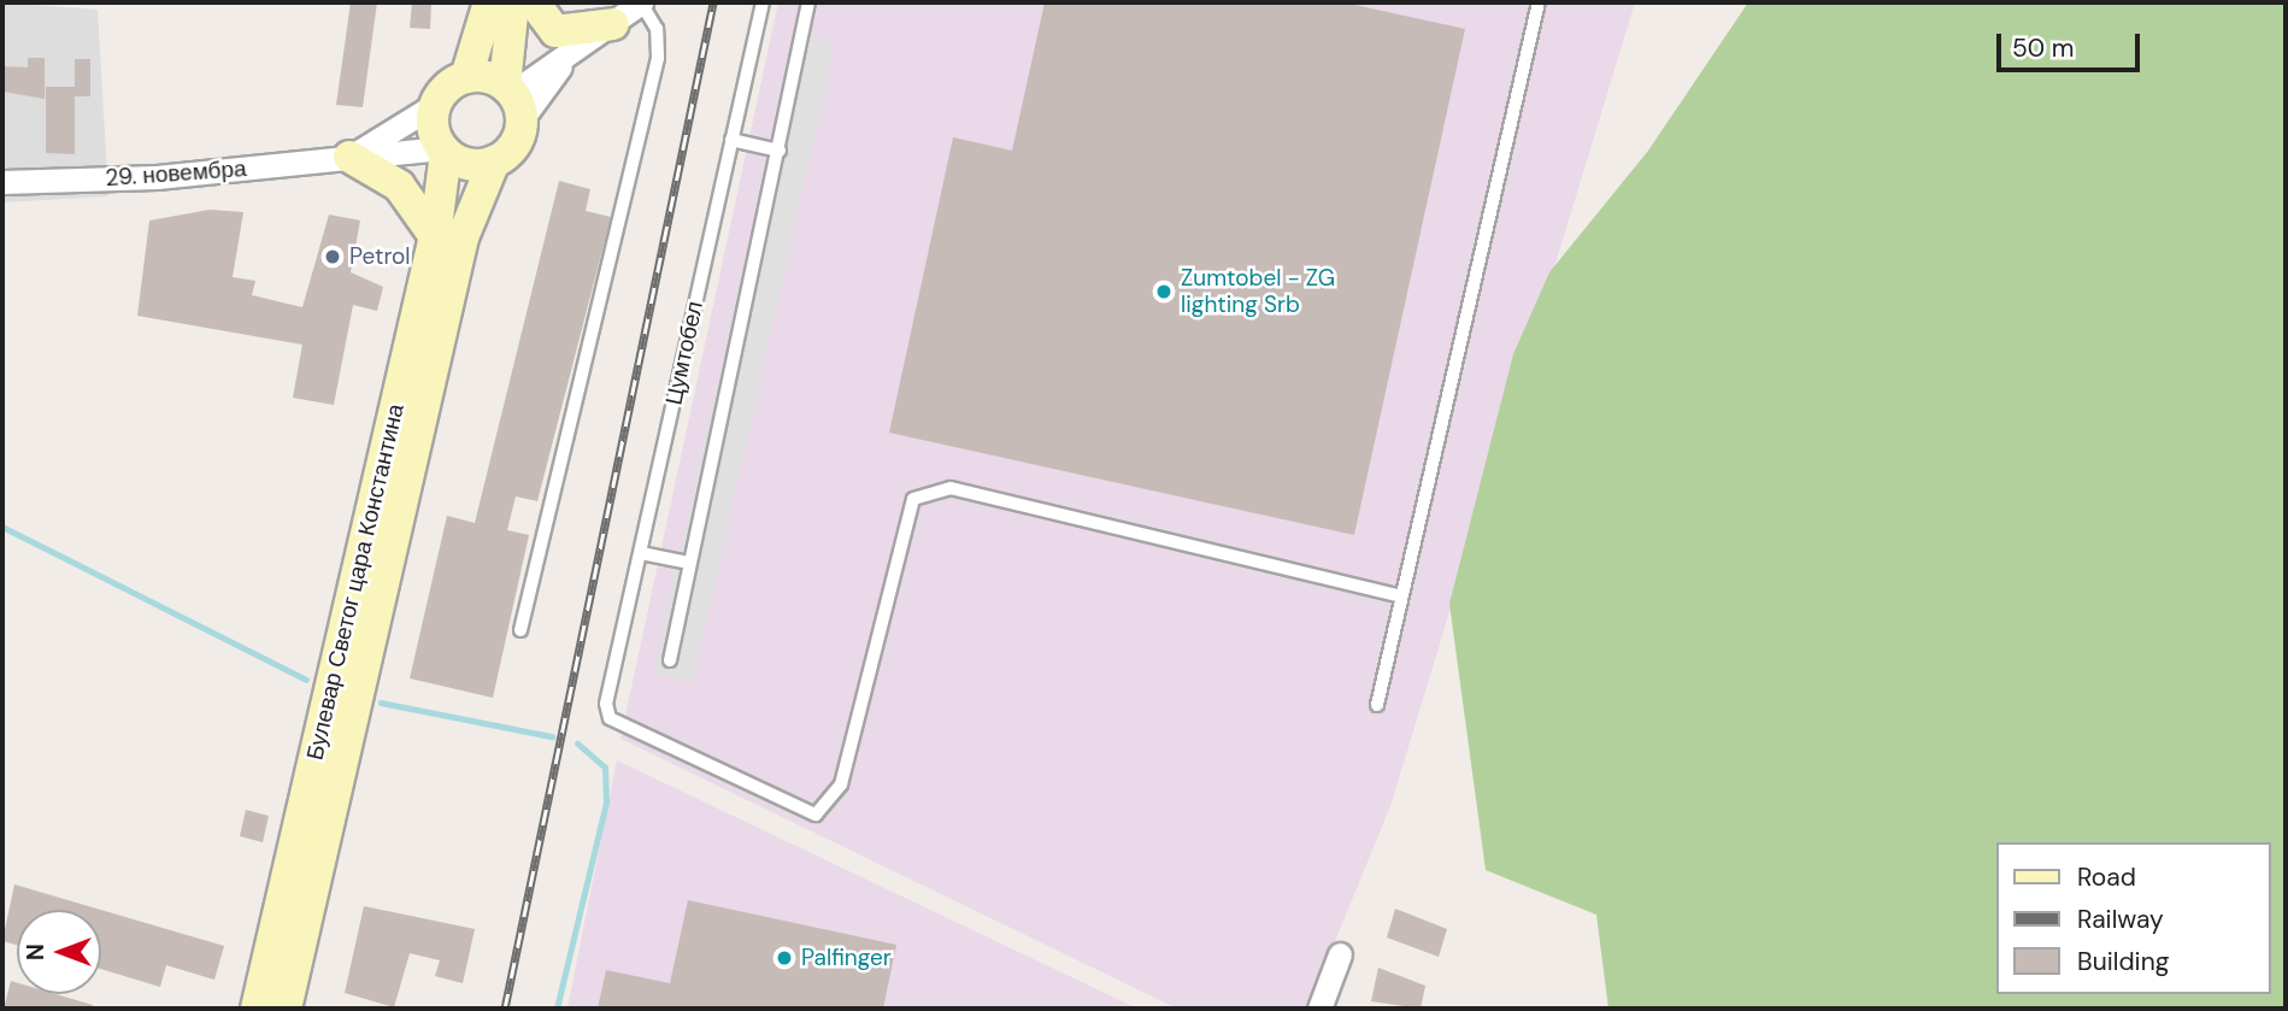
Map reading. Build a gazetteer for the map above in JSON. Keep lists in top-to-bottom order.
{
  "streets": {
    "main road": ["Булевар Светог цара Константина"],
    "street": ["29. новембра"],
    "lane": ["Цумтобел"]
  },
  "crossings": [
    ["29. новембра", "Булевар Светог цара Константина"]
  ],
  "places": ["Petrol", "Zumtobel - ZG lighting Srb", "Palfinger"],
  "legend": ["Road", "Railway", "Building"],
  "scale_bar": "50 m",
  "north": "left"
}
